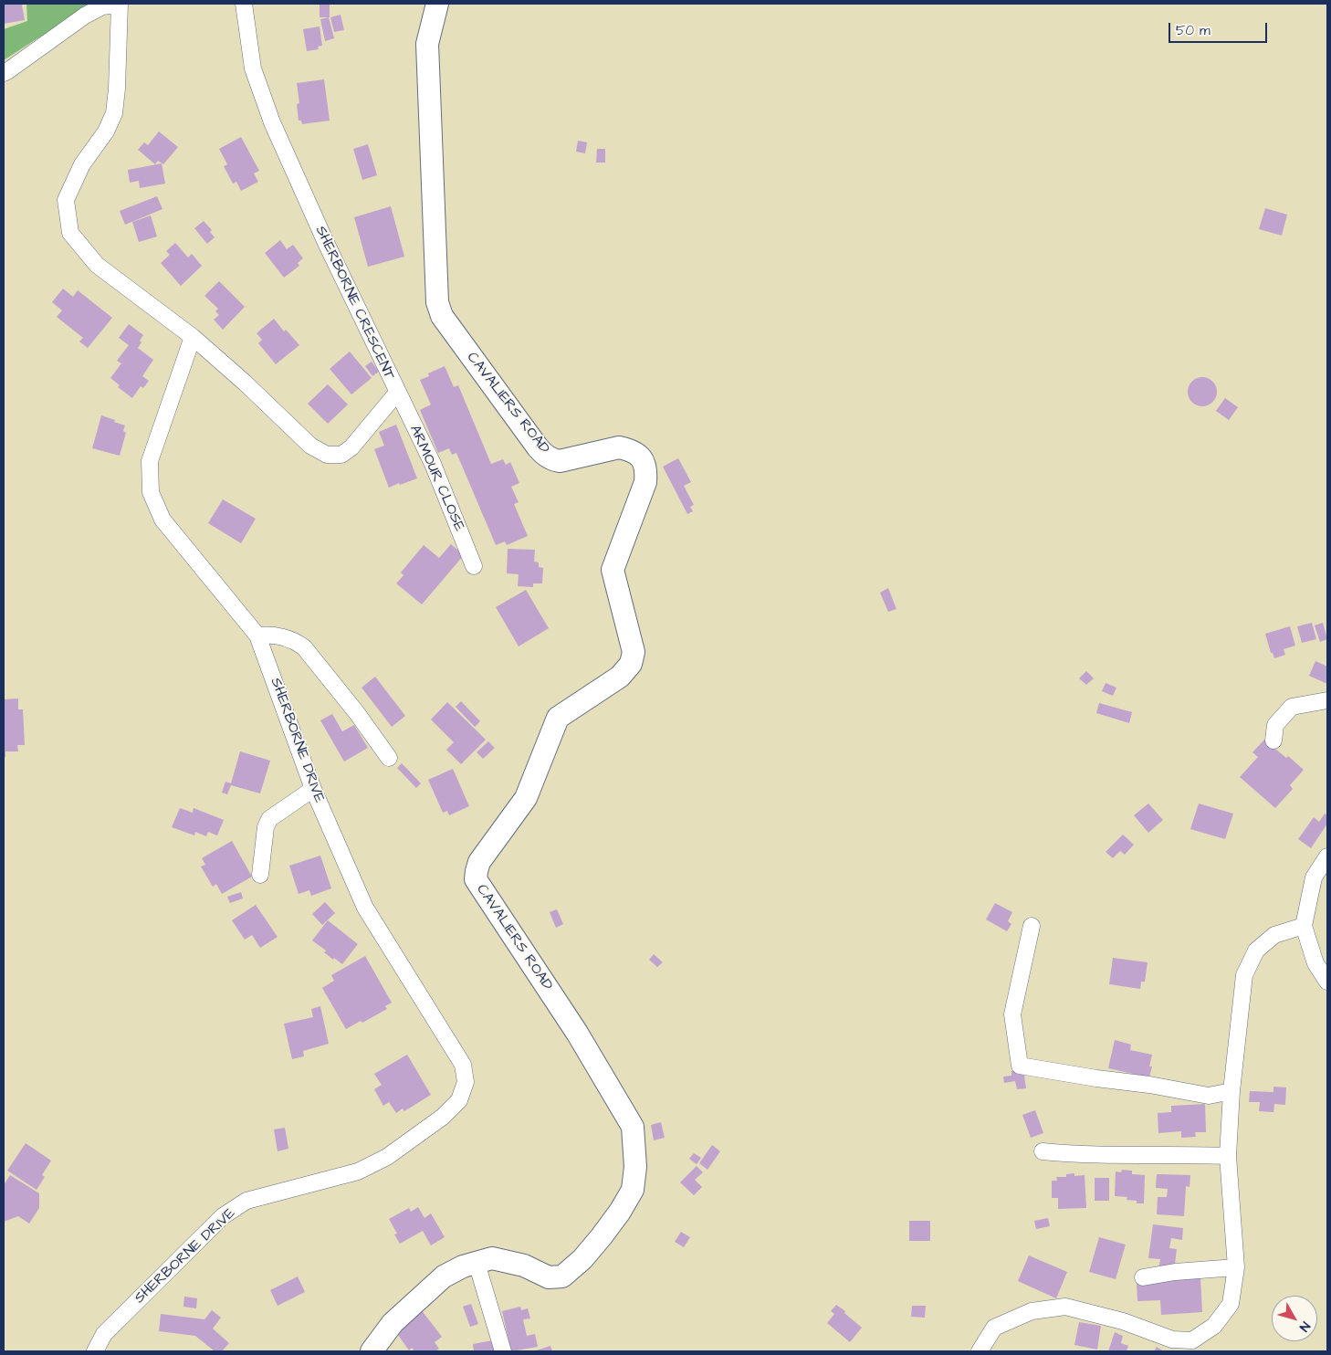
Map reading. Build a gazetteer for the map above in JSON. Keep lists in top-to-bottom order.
{
  "streets": {
    "main road": ["CAVALIERS ROAD"],
    "street": ["SHERBORNE CRESCENT", "ARMOUR CLOSE", "SHERBORNE DRIVE"]
  },
  "crossings": [
    ["SHERBORNE CRESCENT", "ARMOUR CLOSE"],
    ["SHERBORNE CRESCENT", "SHERBORNE DRIVE"]
  ],
  "scale_bar": "50 m",
  "north": "bottom right"
}
